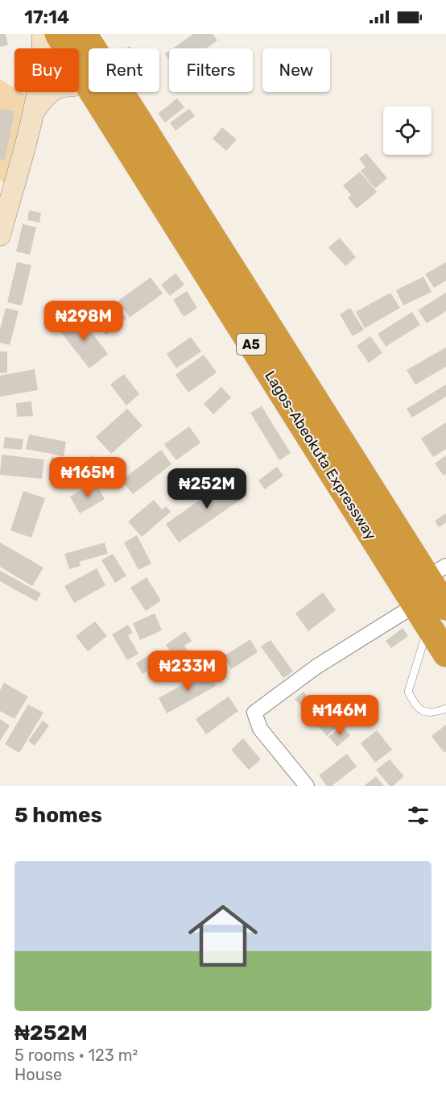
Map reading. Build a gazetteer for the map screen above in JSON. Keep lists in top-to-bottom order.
{
  "streets": {
    "highway": ["A5", "Lagos-Abeokuta Expressway"]
  },
  "page": {
    "status": "17:14",
    "chip": [
      "Buy",
      "Rent",
      "Filters",
      "New"
    ],
    "price": [
      "₦298M",
      "₦165M",
      "₦252M",
      "₦233M",
      "₦146M"
    ],
    "heading": "5 homes",
    "list": [
      {
        "name": "₦252M",
        "note": "5 rooms · 123 m² · House"
      }
    ]
  }
}
